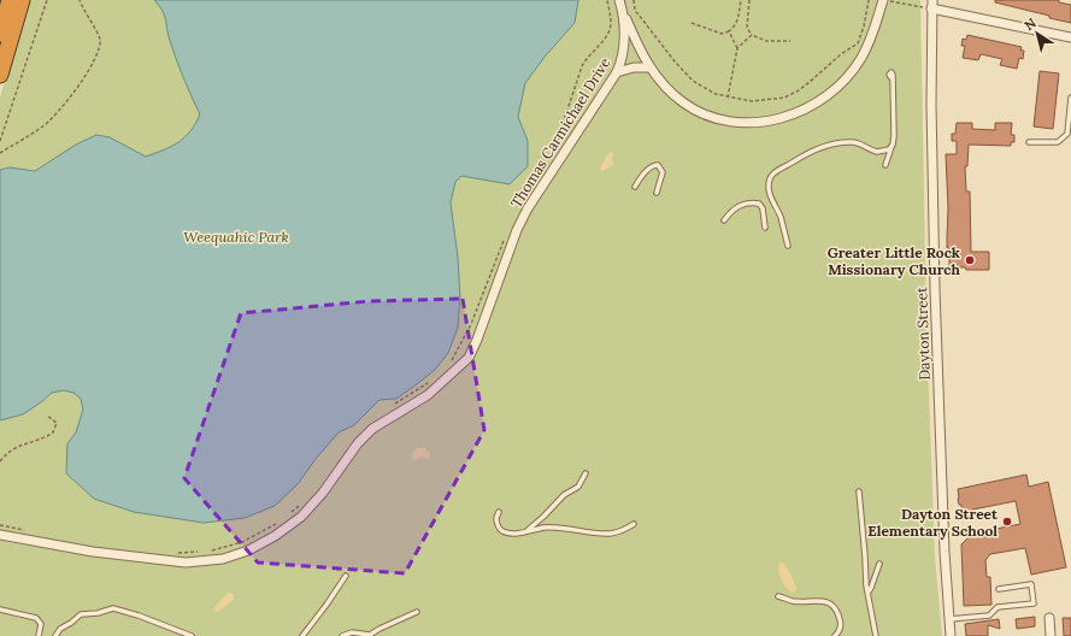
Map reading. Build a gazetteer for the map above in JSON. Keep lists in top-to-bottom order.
{
  "streets": {
    "street": ["Thomas Carmichael Drive", "Dayton Street"]
  },
  "parks": ["Weequahic Park"],
  "places": ["Greater Little Rock Missionary Church", "Dayton Street Elementary School"],
  "north": "top left"
}
